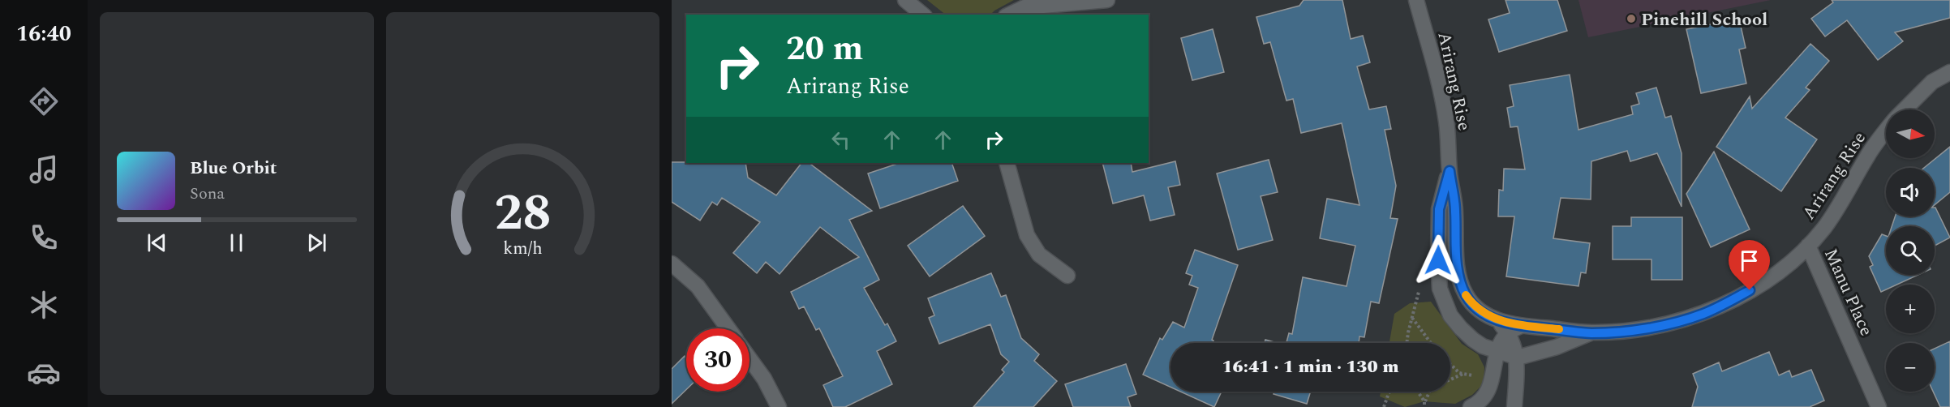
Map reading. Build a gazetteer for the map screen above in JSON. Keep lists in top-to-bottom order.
{
  "streets": {
    "street": ["Arirang Rise", "Manu Place"]
  },
  "crossings": [
    ["Arirang Rise", "Manu Place"]
  ],
  "places": ["Pinehill School"],
  "north": "right",
  "page": {
    "tabs": "16:40",
    "turn": ["20 m", "Arirang Rise"],
    "map_buttons": ["+", "−"],
    "song": ["Blue Orbit", "Sona"],
    "limit": "30",
    "trip": "16:41 · 1 min · 130 m",
    "gauge": ["28", "km/h"]
  }
}
